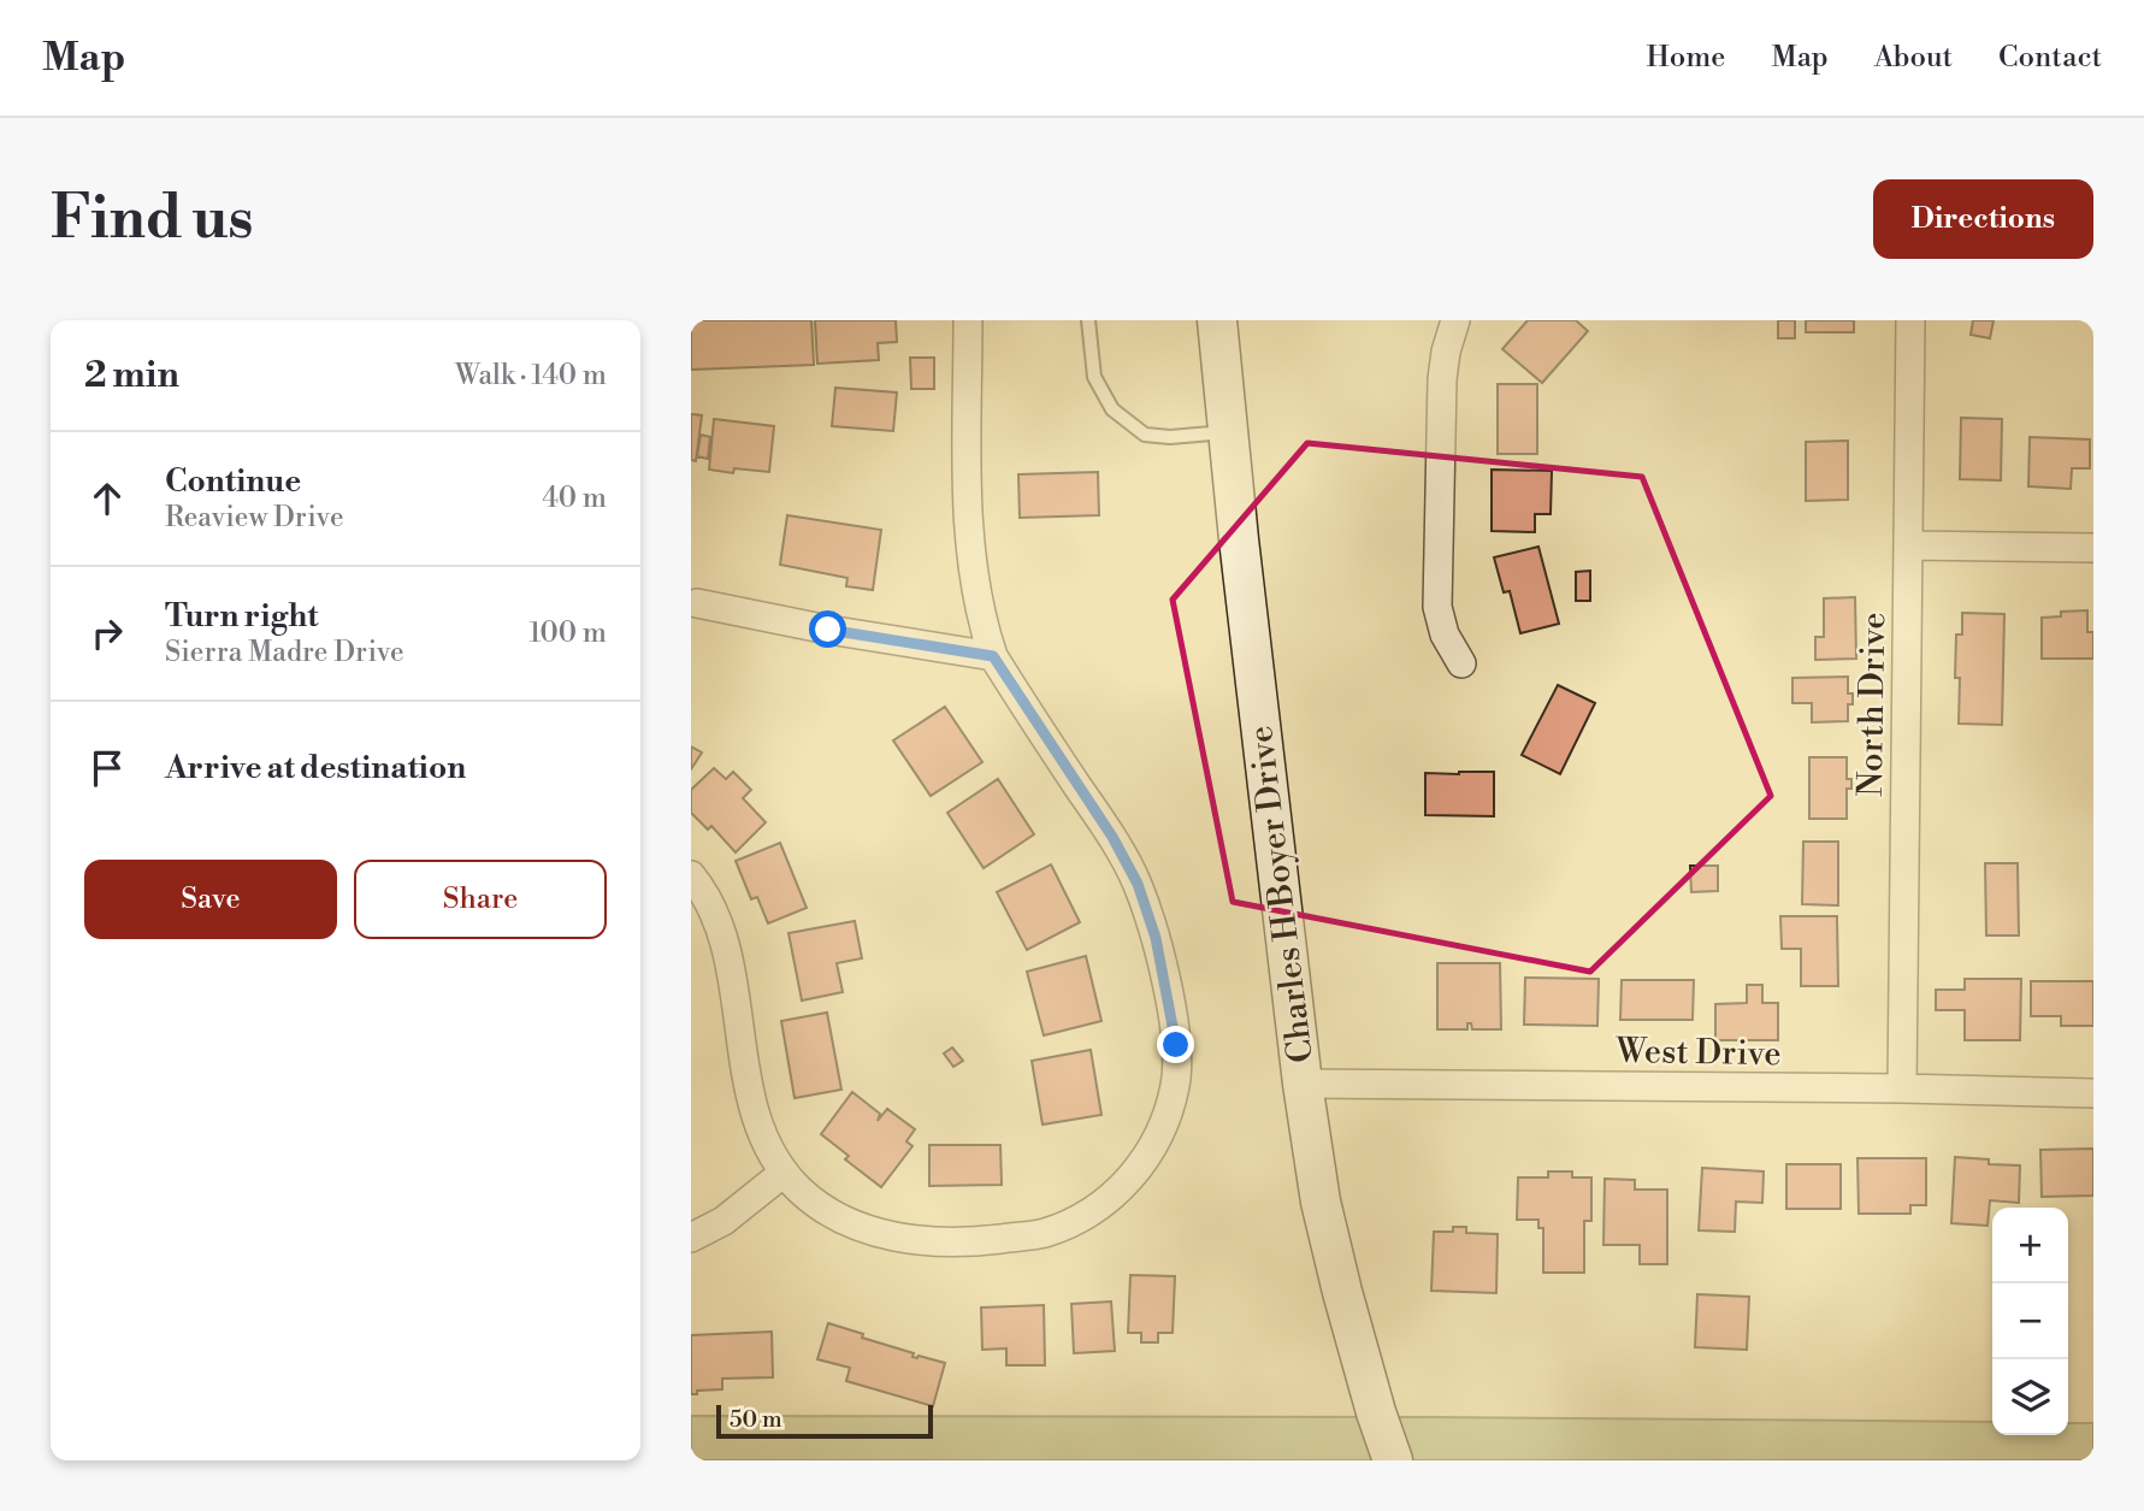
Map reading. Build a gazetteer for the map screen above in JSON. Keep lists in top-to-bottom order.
{
  "streets": {
    "street": ["North Drive", "Charles H Boyer Drive", "West Drive"]
  },
  "crossings": [
    ["North Drive", "West Drive"],
    ["Charles H Boyer Drive", "West Drive"]
  ],
  "scale_bar": "50 m",
  "page": {
    "header": "Map",
    "nav": [
      "Home",
      "Map",
      "About",
      "Contact"
    ],
    "buttons": [
      "Directions",
      ["Save", "Share"]
    ],
    "title": "Find us",
    "heading": ["2 min", "Walk · 140 m"],
    "list": [
      ["Continue", "Reaview Drive", "40 m"],
      ["Turn right", "Sierra Madre Drive", "100 m"],
      "Arrive at destination"
    ],
    "map_buttons": ["+", "−"],
    "scale": "50 m"
  }
}
